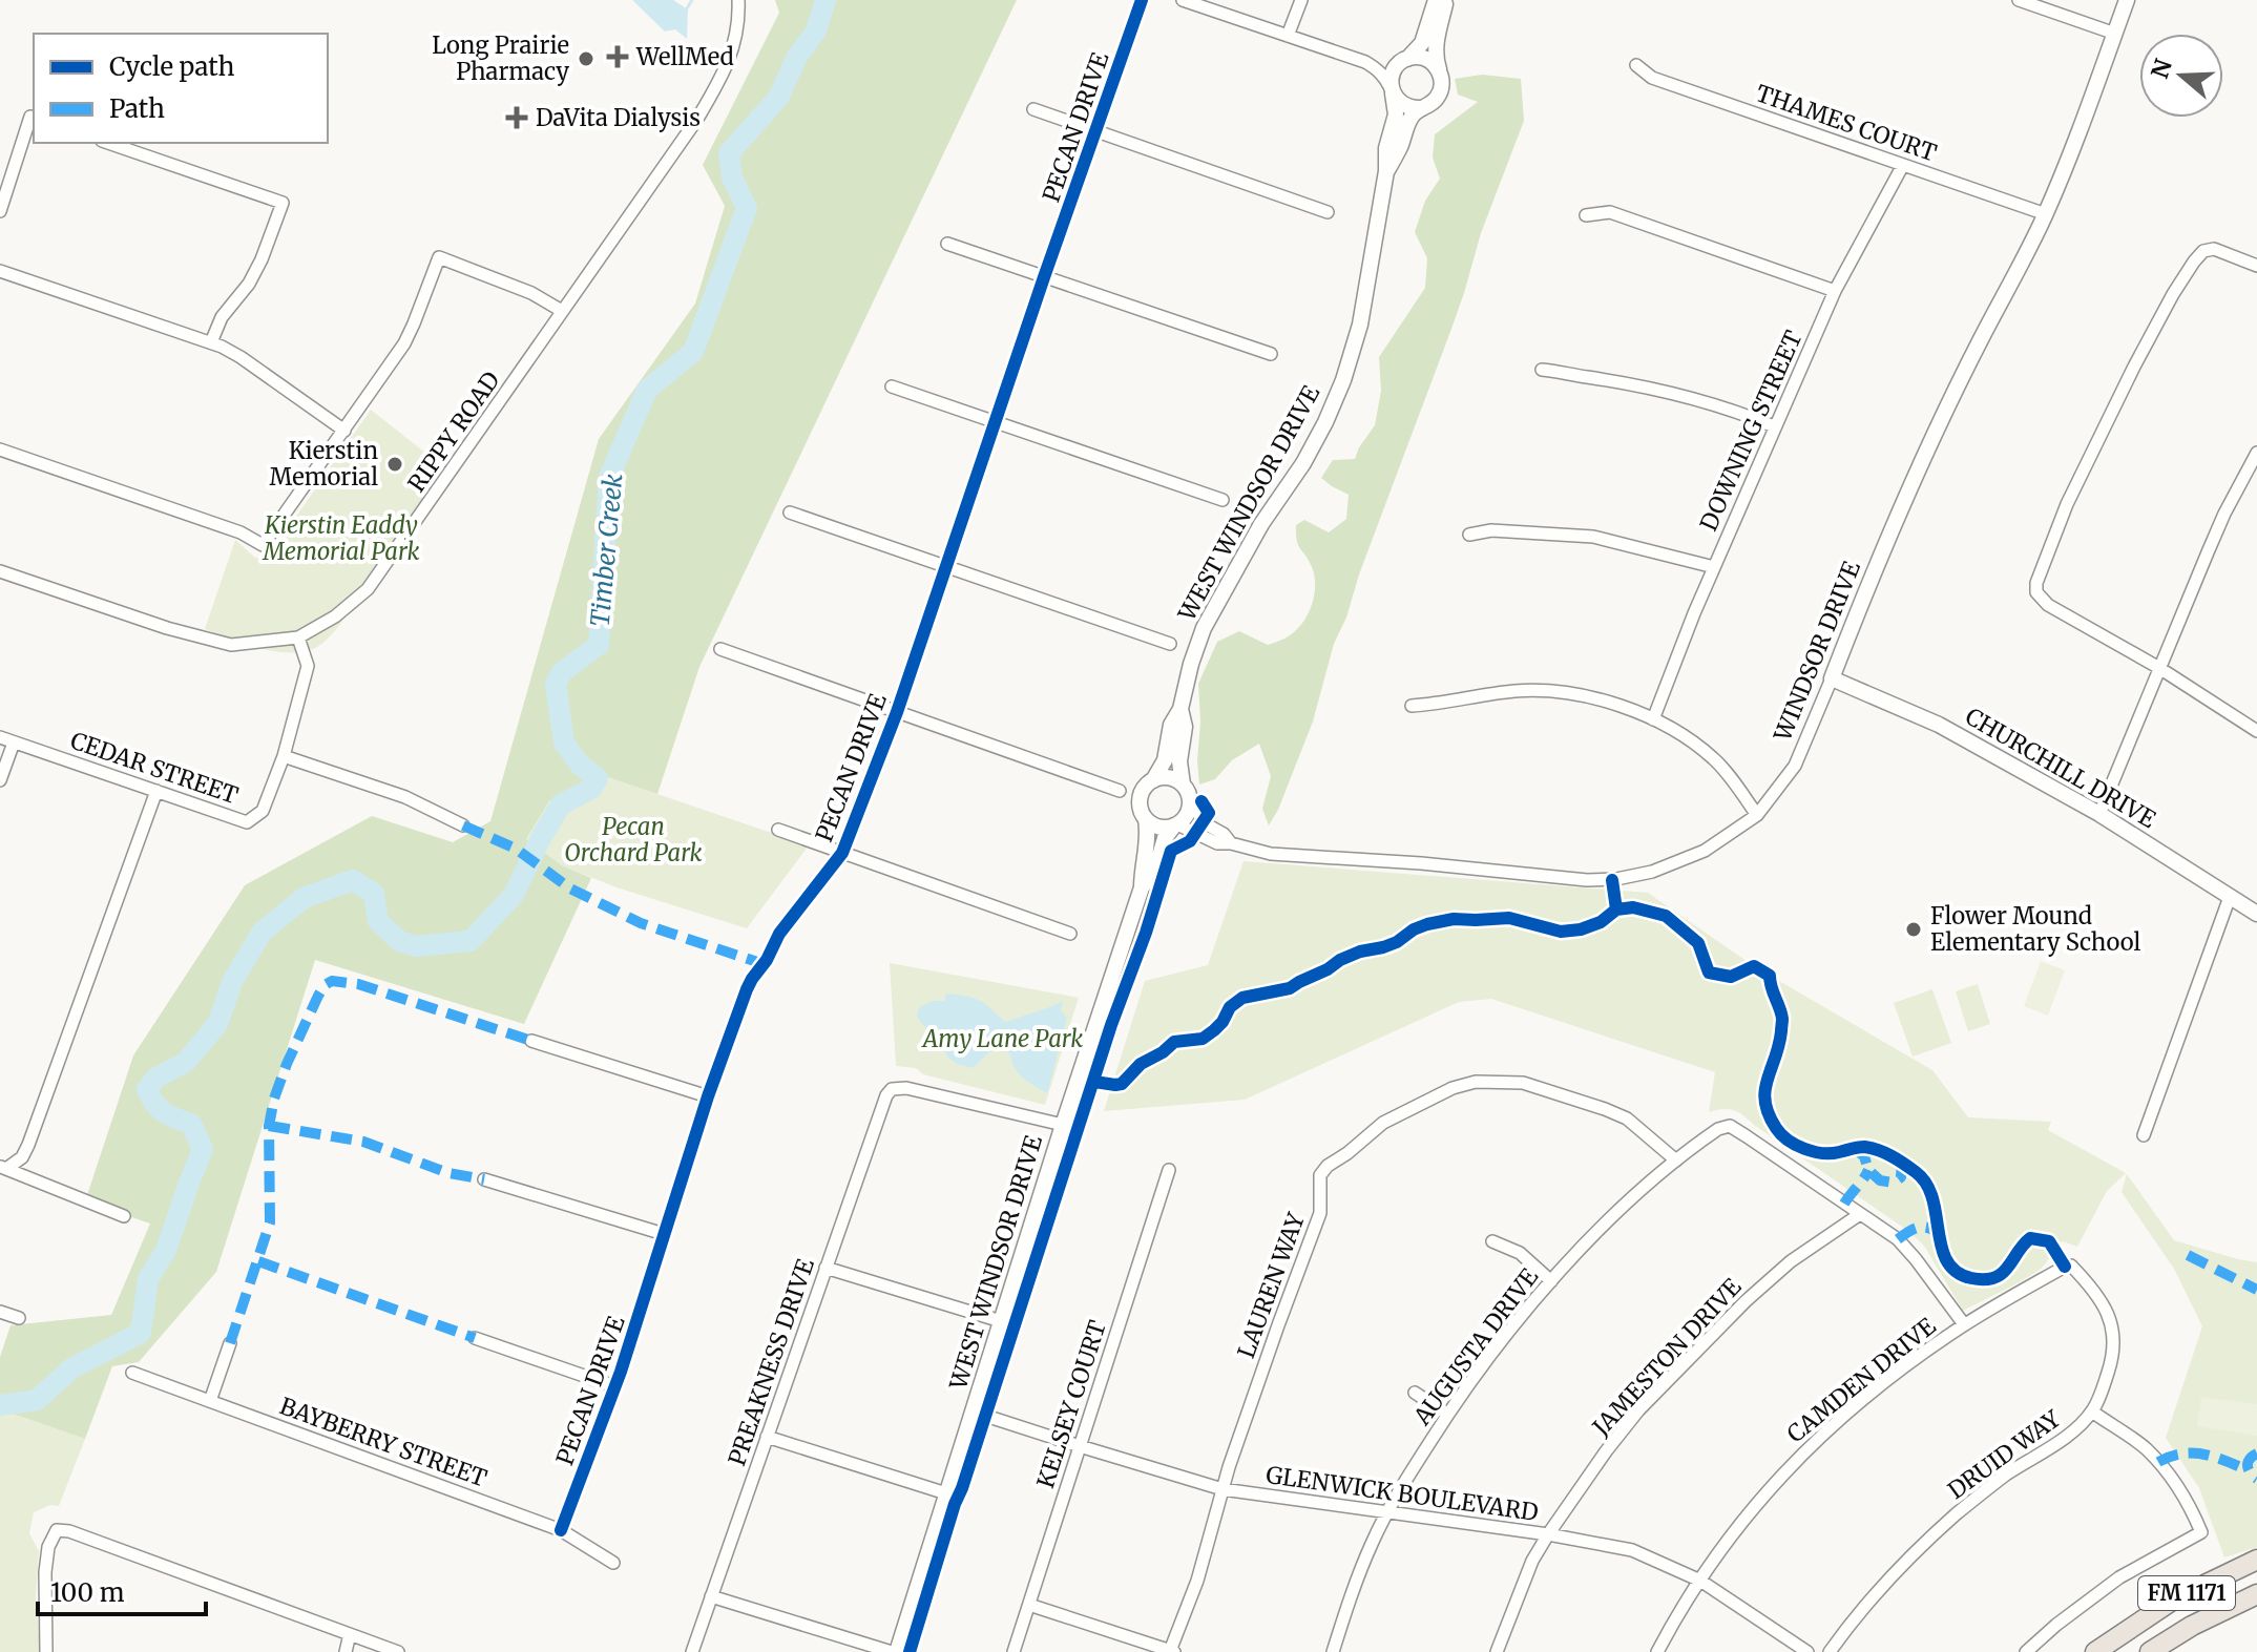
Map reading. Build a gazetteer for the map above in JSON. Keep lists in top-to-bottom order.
{
  "streets": {
    "main road": ["FM 1171"],
    "street": [
      "THAMES COURT",
      "PECAN DRIVE",
      "DOWNING STREET",
      "RIPPY ROAD",
      "WEST WINDSOR DRIVE",
      "WINDSOR DRIVE",
      "CEDAR STREET",
      "CHURCHILL DRIVE",
      "LAUREN WAY",
      "AUGUSTA DRIVE",
      "JAMESTON DRIVE",
      "PREAKNESS DRIVE",
      "CAMDEN DRIVE",
      "KELSEY COURT",
      "BAYBERRY STREET",
      "DRUID WAY",
      "GLENWICK BOULEVARD"
    ]
  },
  "crossings": [
    ["THAMES COURT", "DOWNING STREET"],
    ["THAMES COURT", "WINDSOR DRIVE"],
    ["PECAN DRIVE", "BAYBERRY STREET"],
    ["RIPPY ROAD", "CEDAR STREET"],
    ["WEST WINDSOR DRIVE", "WINDSOR DRIVE"],
    ["WEST WINDSOR DRIVE", "PREAKNESS DRIVE"],
    ["WEST WINDSOR DRIVE", "GLENWICK BOULEVARD"],
    ["WINDSOR DRIVE", "CHURCHILL DRIVE"],
    ["LAUREN WAY", "AUGUSTA DRIVE"],
    ["LAUREN WAY", "GLENWICK BOULEVARD"],
    ["AUGUSTA DRIVE", "JAMESTON DRIVE"],
    ["AUGUSTA DRIVE", "GLENWICK BOULEVARD"],
    ["JAMESTON DRIVE", "GLENWICK BOULEVARD"],
    ["CAMDEN DRIVE", "DRUID WAY"],
    ["CAMDEN DRIVE", "GLENWICK BOULEVARD"],
    ["KELSEY COURT", "GLENWICK BOULEVARD"]
  ],
  "water": ["Timber Creek"],
  "parks": ["Kierstin Eaddy Memorial Park", "Pecan Orchard Park", "Amy Lane Park"],
  "places": {
    "health": ["WellMed", "DaVita Dialysis"],
    "other": ["Long Prairie Pharmacy", "Kierstin Memorial", "Flower Mound Elementary School"]
  },
  "legend": ["Cycle path", "Path"],
  "scale_bar": "100 m",
  "north": "left"
}
